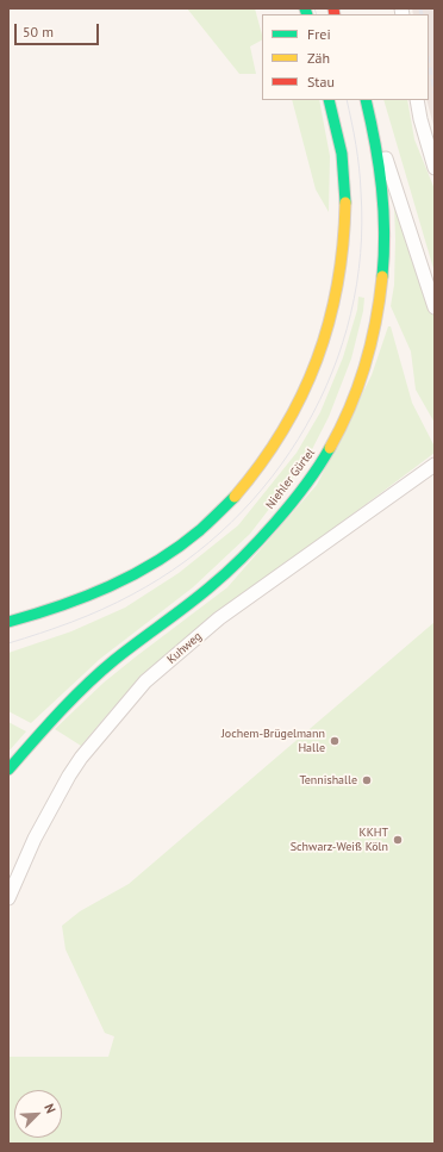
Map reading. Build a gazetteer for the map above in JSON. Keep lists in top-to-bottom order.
{
  "streets": {
    "main road": ["Niehler Gürtel"],
    "street": ["Kuhweg"]
  },
  "places": ["Jochem-Brügelmann Halle", "Tennishalle", "KKHT Schwarz-Weiß Köln"],
  "legend": ["Frei", "Zäh", "Stau"],
  "scale_bar": "50 m",
  "north": "top right"
}
